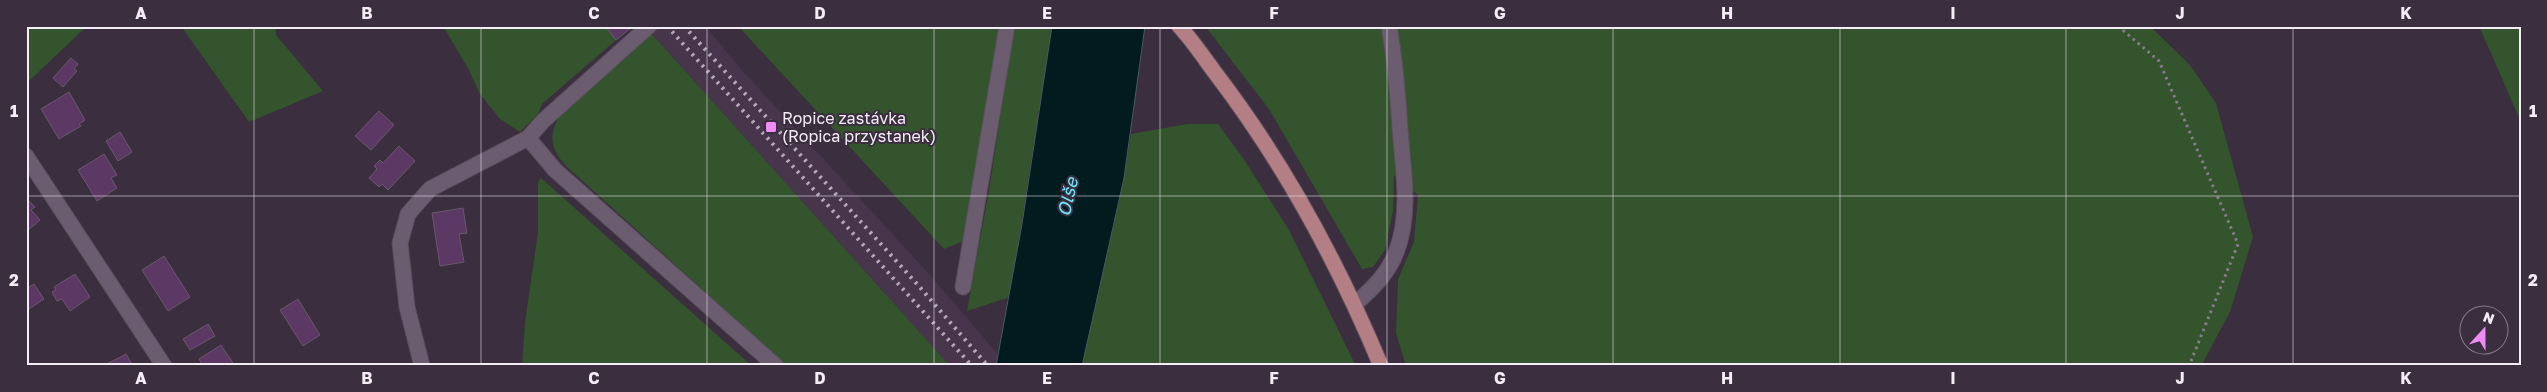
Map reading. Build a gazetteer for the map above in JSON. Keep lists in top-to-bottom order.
{
  "water": ["Olše"],
  "places": {
    "transit": ["Ropice zastávka (Ropica przystanek)"]
  },
  "north": "top",
  "grid": {
    "columns": [
      "A",
      "B",
      "C",
      "D",
      "E",
      "F",
      "G",
      "H",
      "I",
      "J",
      "K"
    ],
    "rows": ["1", "2"]
  }
}
